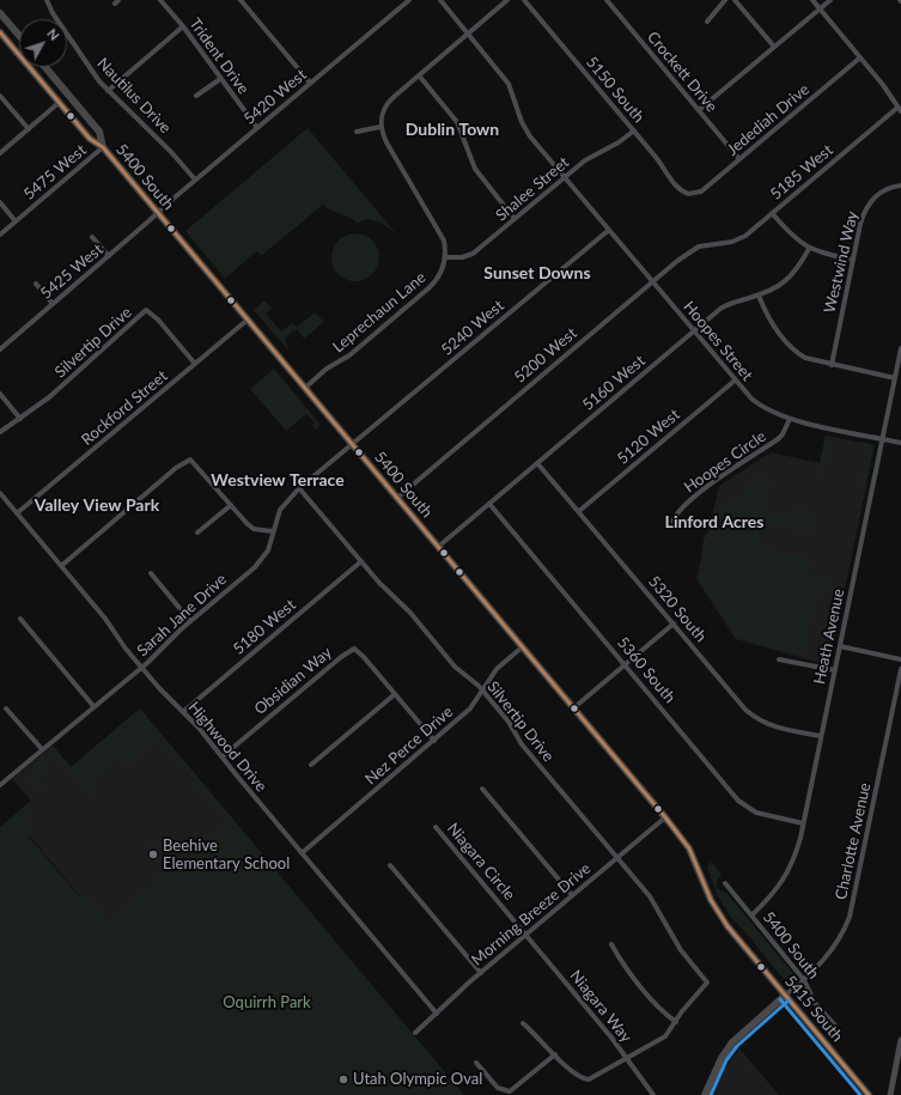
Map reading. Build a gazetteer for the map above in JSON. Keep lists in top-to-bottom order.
{
  "streets": {
    "main road": ["5400 South", "5415 South"],
    "street": [
      "Trident Drive",
      "Crockett Drive",
      "5150 South",
      "Nautilus Drive",
      "5420 West",
      "Jedediah Drive",
      "5475 West",
      "5185 West",
      "Shalee Street",
      "Westwind Way",
      "5425 West",
      "Leprechaun Lane",
      "5240 West",
      "Hoopes Street",
      "Silvertip Drive",
      "5200 West",
      "5160 West",
      "Rockford Street",
      "5120 West",
      "Hoopes Circle",
      "5320 South",
      "Sarah Jane Drive",
      "5180 West",
      "Heath Avenue",
      "5360 South",
      "Obsidian Way",
      "Nez Perce Drive",
      "Highwood Drive",
      "Charlotte Avenue",
      "Niagara Circle",
      "Morning Breeze Drive",
      "Niagara Way"
    ]
  },
  "crossings": [
    ["Trident Drive", "5420 West"],
    ["Crockett Drive", "Jedediah Drive"],
    ["5150 South", "Jedediah Drive"],
    ["5150 South", "Shalee Street"],
    ["Nautilus Drive", "5420 West"],
    ["5420 West", "5400 South"],
    ["5420 West", "5425 West"],
    ["5475 West", "5400 South"],
    ["5185 West", "5200 West"],
    ["5400 South", "5425 West"],
    ["5400 South", "Leprechaun Lane"],
    ["5400 South", "5240 West"],
    ["5400 South", "5200 West"],
    ["5400 South", "5160 West"],
    ["5400 South", "Rockford Street"],
    ["5400 South", "Sarah Jane Drive"],
    ["5400 South", "Heath Avenue"],
    ["5400 South", "Nez Perce Drive"],
    ["5400 South", "Charlotte Avenue"],
    ["5400 South", "Morning Breeze Drive"],
    ["5400 South", "5415 South"],
    ["Shalee Street", "Leprechaun Lane"],
    ["Shalee Street", "Hoopes Street"],
    ["5240 West", "Hoopes Street"],
    ["5240 West", "Sarah Jane Drive"],
    ["Hoopes Street", "5200 West"],
    ["Hoopes Street", "5160 West"],
    ["Hoopes Street", "5120 West"],
    ["Hoopes Street", "Hoopes Circle"],
    ["Hoopes Street", "Heath Avenue"],
    ["Silvertip Drive", "Rockford Street"],
    ["Silvertip Drive", "Sarah Jane Drive"],
    ["Silvertip Drive", "5180 West"],
    ["Silvertip Drive", "Nez Perce Drive"],
    ["Silvertip Drive", "Morning Breeze Drive"],
    ["5160 West", "5320 South"],
    ["5160 West", "5360 South"],
    ["Rockford Street", "Highwood Drive"],
    ["5120 West", "5320 South"],
    ["5320 South", "Heath Avenue"],
    ["Sarah Jane Drive", "Highwood Drive"],
    ["5180 West", "Highwood Drive"],
    ["Heath Avenue", "5360 South"],
    ["Obsidian Way", "Nez Perce Drive"],
    ["Obsidian Way", "Highwood Drive"],
    ["Nez Perce Drive", "Highwood Drive"],
    ["Highwood Drive", "Morning Breeze Drive"],
    ["Charlotte Avenue", "5415 South"],
    ["Niagara Circle", "Morning Breeze Drive"],
    ["Niagara Circle", "Niagara Way"],
    ["Morning Breeze Drive", "Niagara Way"],
    ["Morning Breeze Drive", "5415 South"]
  ],
  "districts": [
    "Dublin Town",
    "Sunset Downs",
    "Westview Terrace",
    "Valley View Park",
    "Linford Acres"
  ],
  "parks": ["Oquirrh Park"],
  "places": ["Beehive Elementary School", "Utah Olympic Oval"],
  "north": "top right"
}
